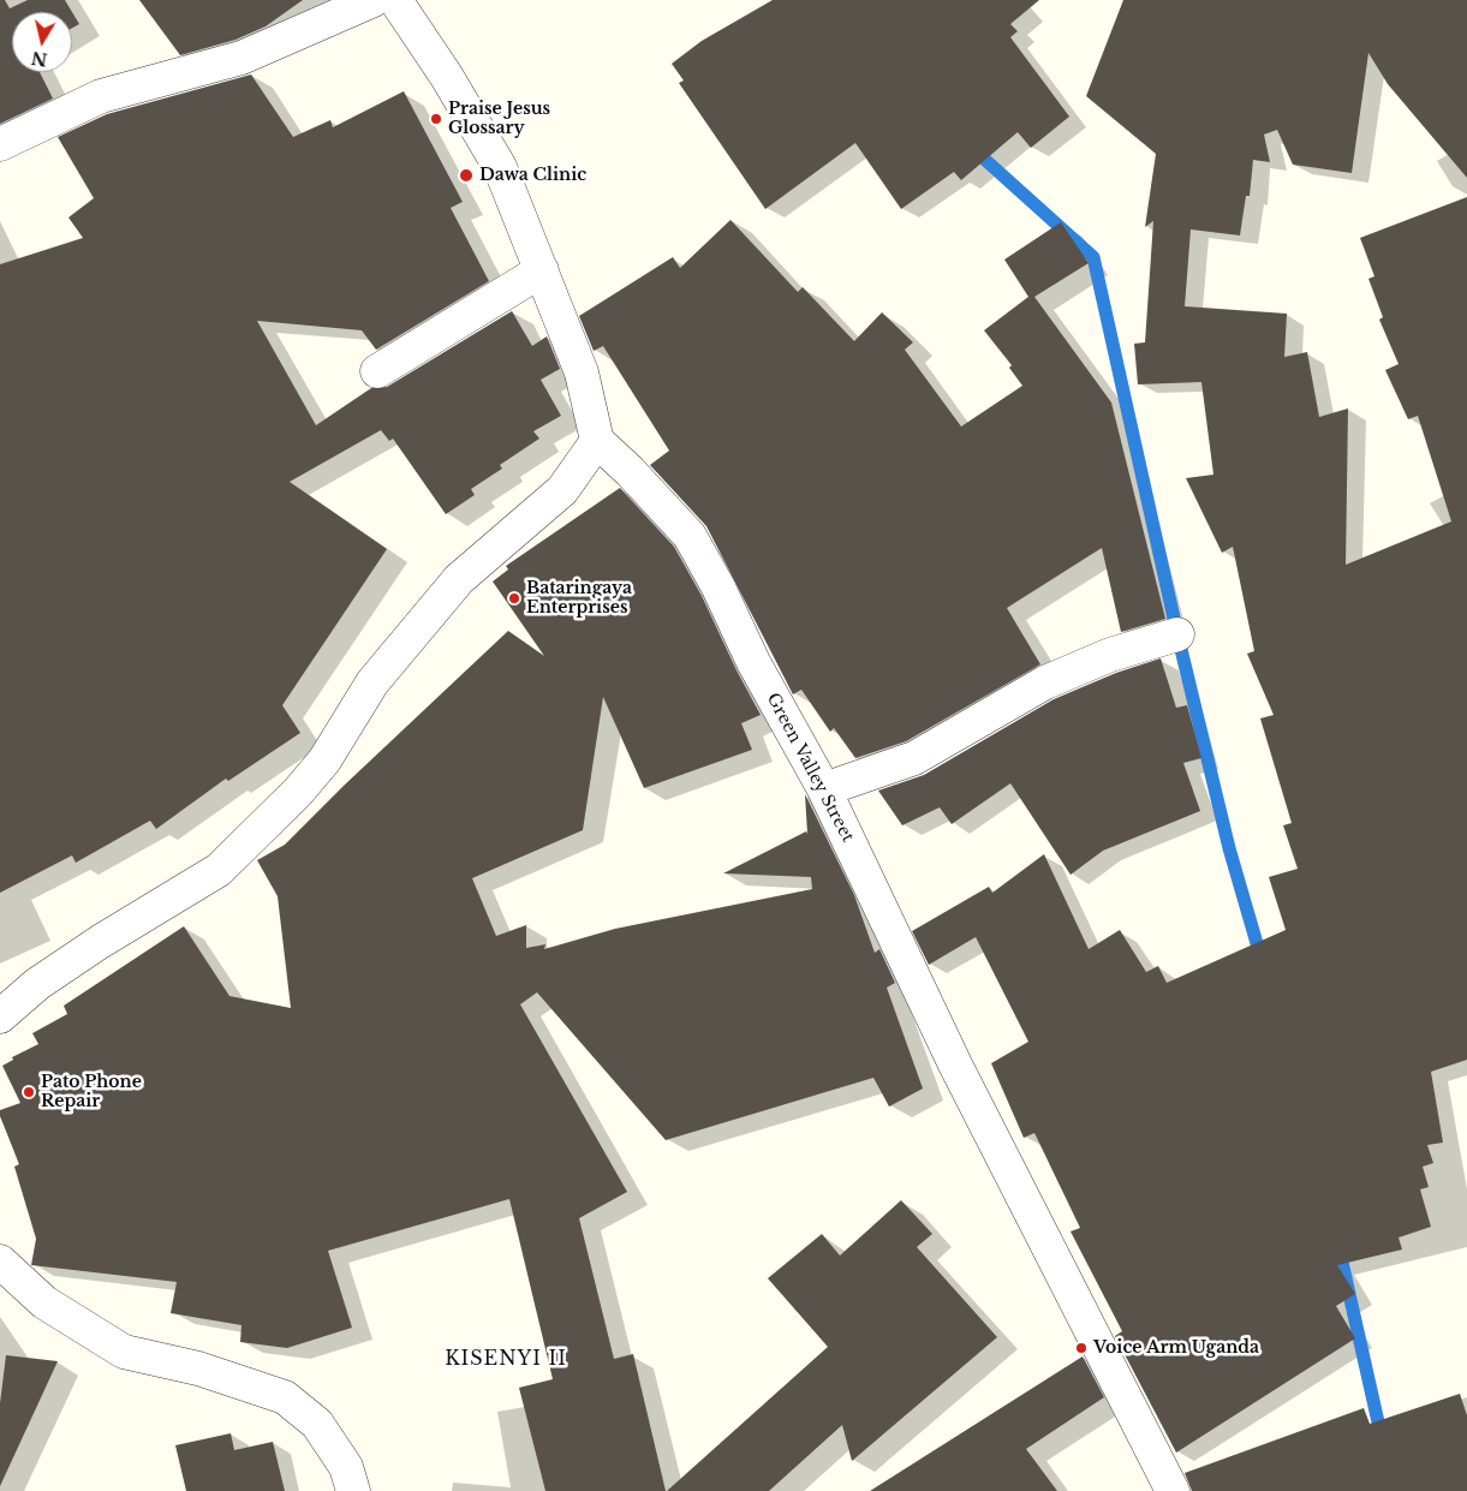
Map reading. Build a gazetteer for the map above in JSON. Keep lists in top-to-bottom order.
{
  "streets": {
    "street": ["Green Valley Street"]
  },
  "districts": ["KISENYI II"],
  "places": [
    "Praise Jesus Glossary",
    "Dawa Clinic",
    "Bataringaya Enterprises",
    "Pato Phone Repair",
    "Voice Arm Uganda"
  ],
  "north": "bottom"
}
